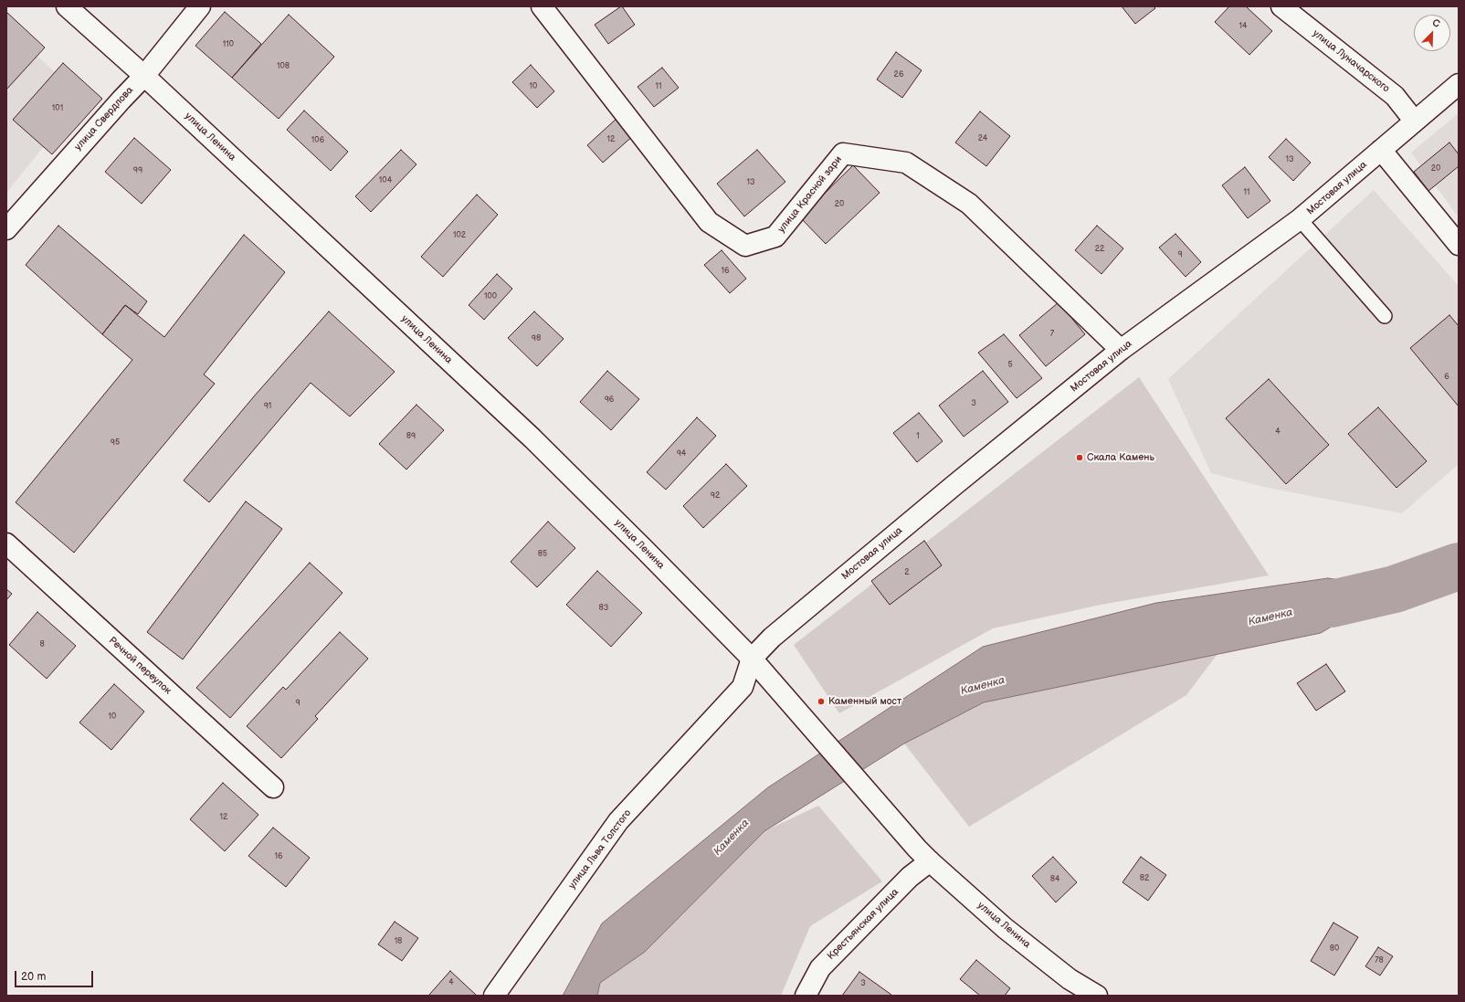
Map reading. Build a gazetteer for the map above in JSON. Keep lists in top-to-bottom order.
{
  "streets": {
    "street": [
      "улица Луначарского",
      "улица Свердлова",
      "улица Ленина",
      "Мостовая улица",
      "улица Красной зари",
      "Речной переулок",
      "улица Льва Толстого",
      "Крестьянская улица"
    ]
  },
  "crossings": [
    ["улица Луначарского", "Мостовая улица"],
    ["улица Свердлова", "улица Ленина"],
    ["улица Ленина", "Мостовая улица"],
    ["улица Ленина", "улица Льва Толстого"],
    ["улица Ленина", "Крестьянская улица"],
    ["Мостовая улица", "улица Красной зари"],
    ["Мостовая улица", "улица Льва Толстого"]
  ],
  "water": ["Каменка"],
  "places": ["Скала Камень", "Каменный мост"],
  "house_numbers": [
    "14",
    "110",
    "108",
    "26",
    "10",
    "11",
    "101",
    "24",
    "12",
    "106",
    "13",
    "20",
    "99",
    "104",
    "13",
    "11",
    "20",
    "102",
    "22",
    "9",
    "16",
    "100",
    "7",
    "98",
    "5",
    "6",
    "96",
    "3",
    "91",
    "4",
    "89",
    "1",
    "95",
    "94",
    "92",
    "85",
    "2",
    "83",
    "8",
    "9",
    "10",
    "12",
    "16",
    "82",
    "84",
    "18",
    "80",
    "78",
    "4",
    "3"
  ],
  "scale_bar": "20 m",
  "north": "top right"
}
